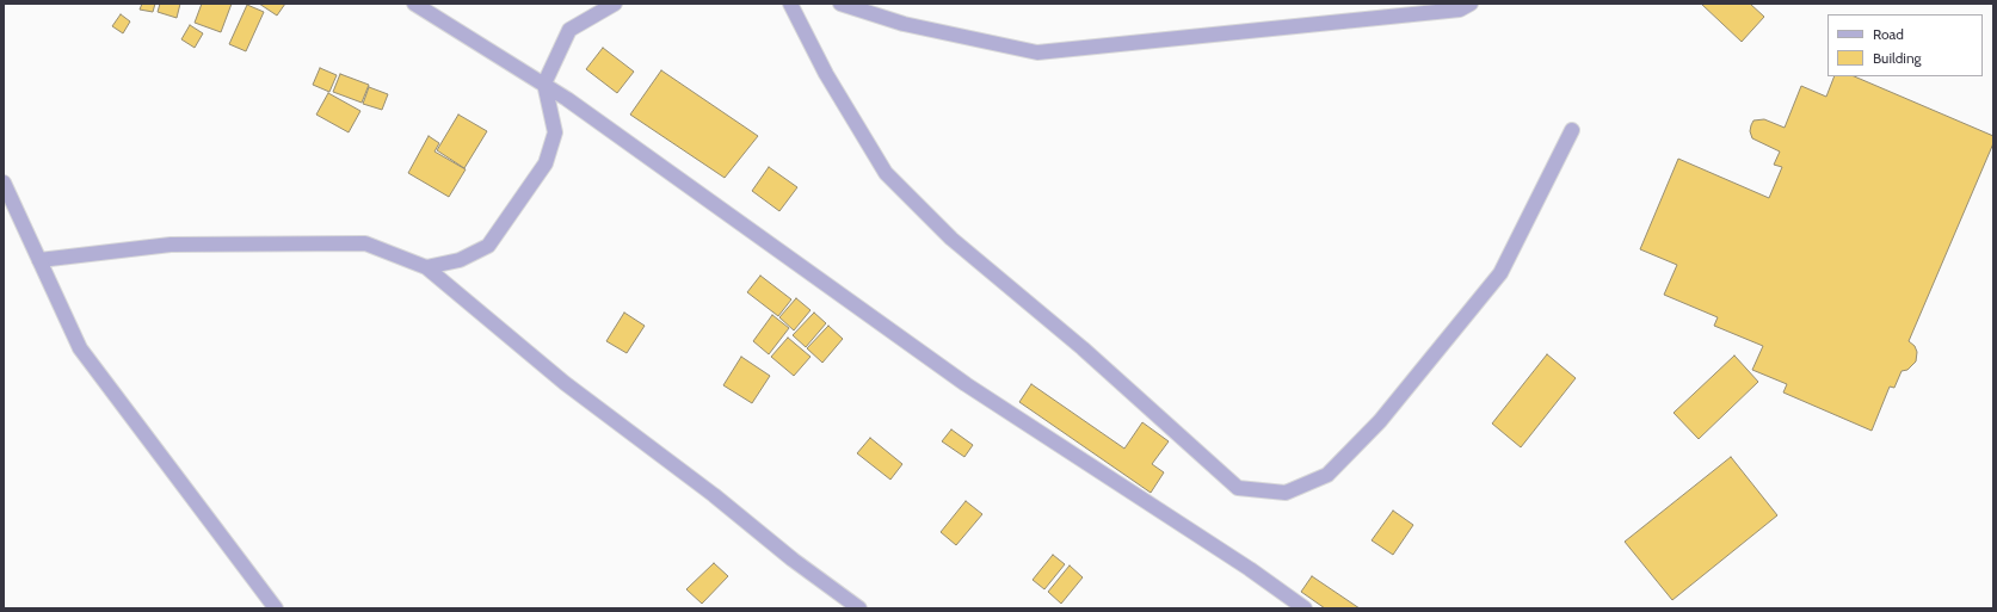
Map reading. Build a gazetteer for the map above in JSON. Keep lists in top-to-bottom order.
{
  "legend": ["Road", "Building"]
}
